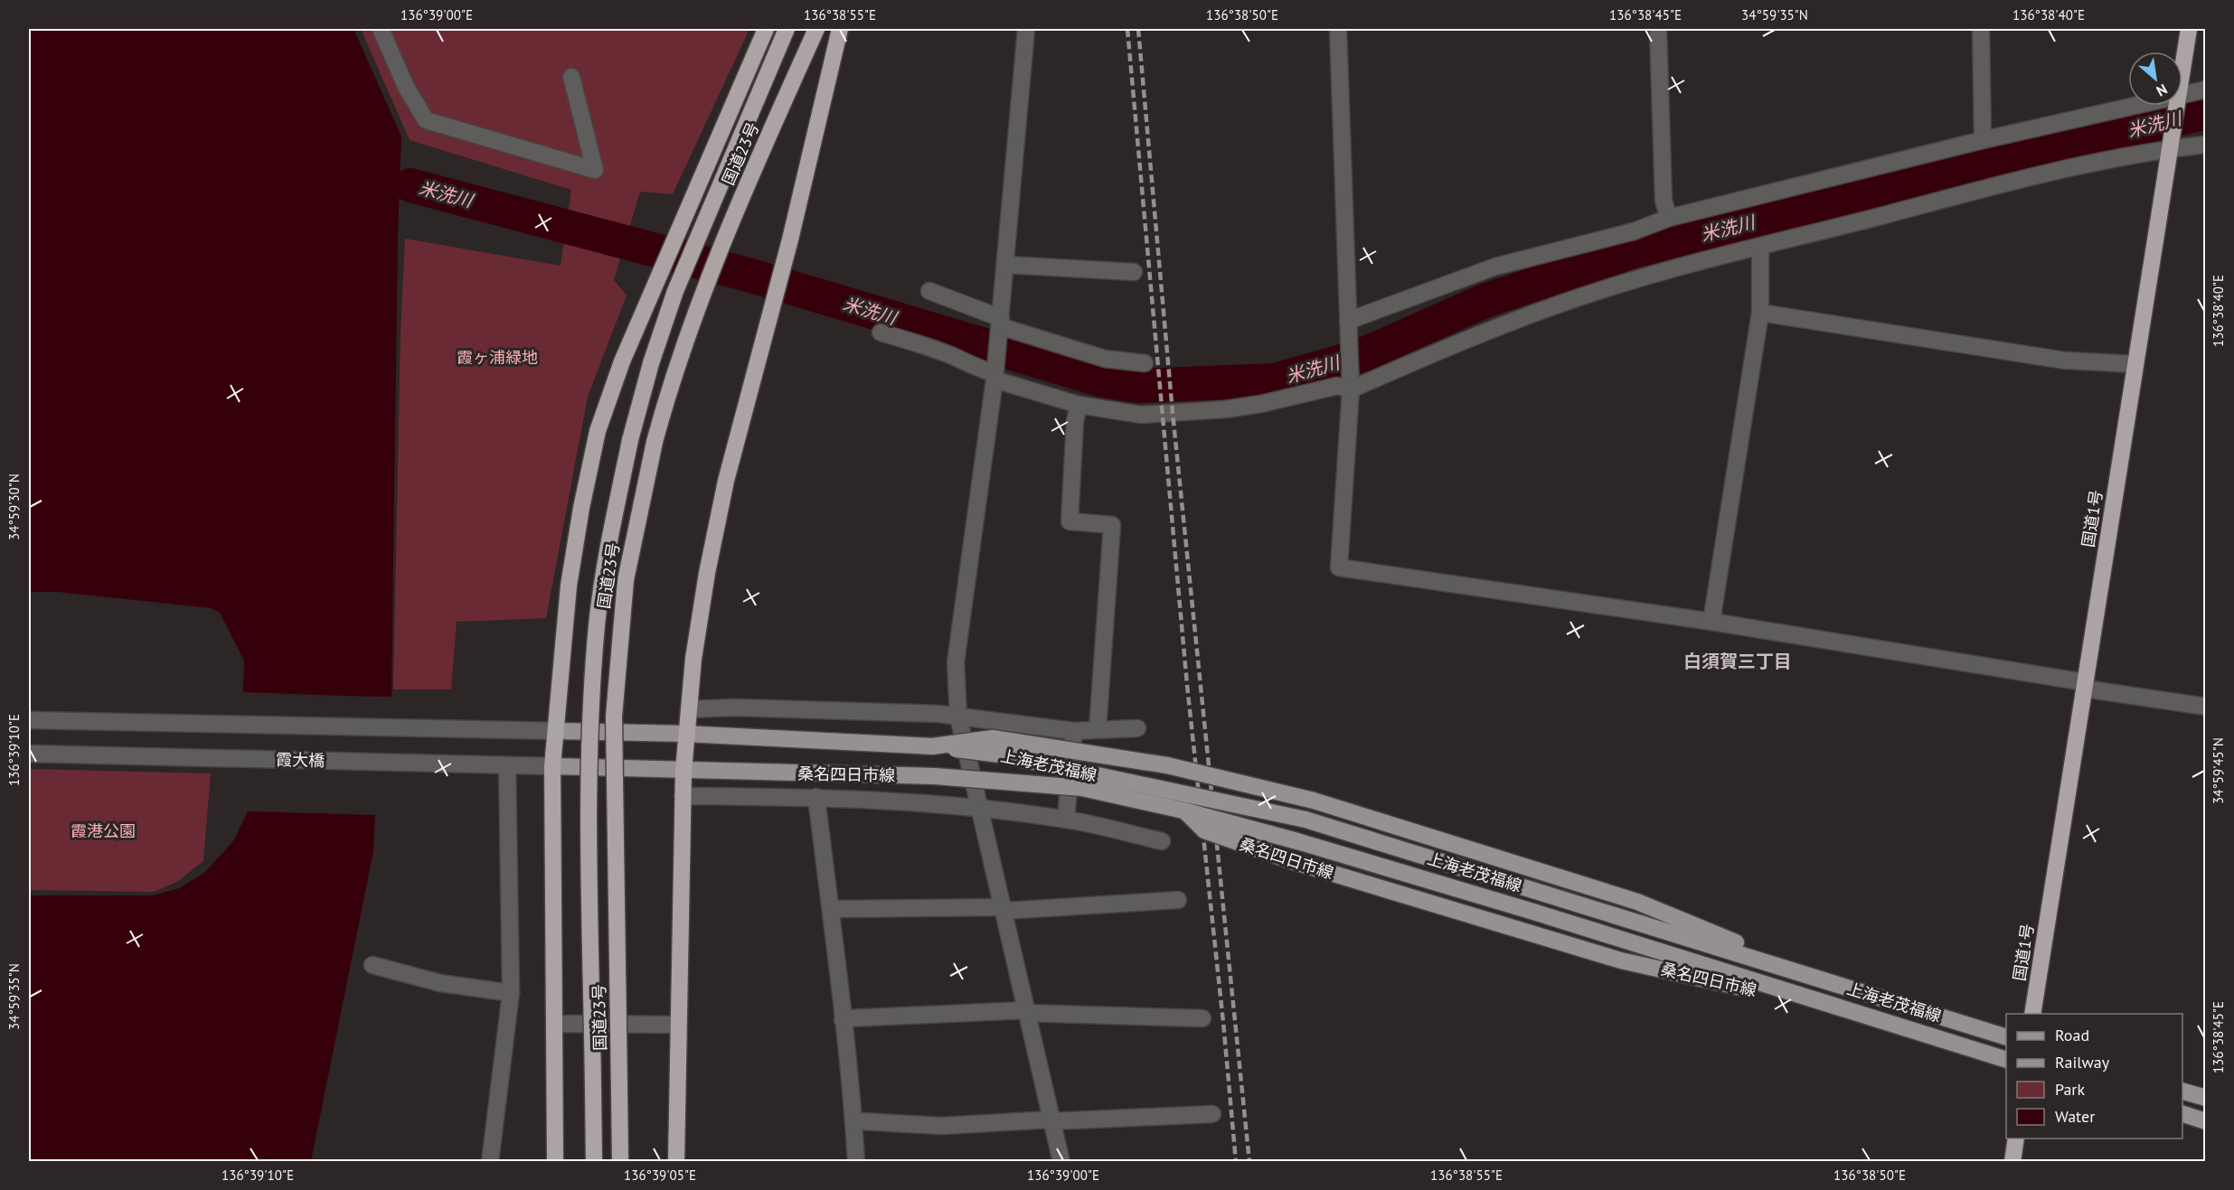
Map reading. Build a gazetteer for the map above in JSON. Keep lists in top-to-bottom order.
{
  "streets": {
    "highway": ["国道23号", "国道1号"],
    "main road": ["上海老茂福線", "桑名四日市線"],
    "street": ["霞大橋"]
  },
  "crossings": [
    ["霞大橋", "桑名四日市線"],
    ["上海老茂福線", "桑名四日市線"]
  ],
  "districts": ["白須賀三丁目"],
  "water": ["米洗川"],
  "parks": ["霞ヶ浦緑地", "霞港公園"],
  "legend": [
    "Road",
    "Railway",
    "Park",
    "Water"
  ],
  "north": "bottom right",
  "coordinates": [
    "136°39'00\"E",
    "136°38'55\"E",
    "136°38'50\"E",
    "136°38'45\"E",
    "34°59'35\"N",
    "136°38'40\"E",
    "34°59'30\"N",
    "136°39'10\"E",
    "34°59'45\"N",
    "136°39'05\"E"
  ]
}
